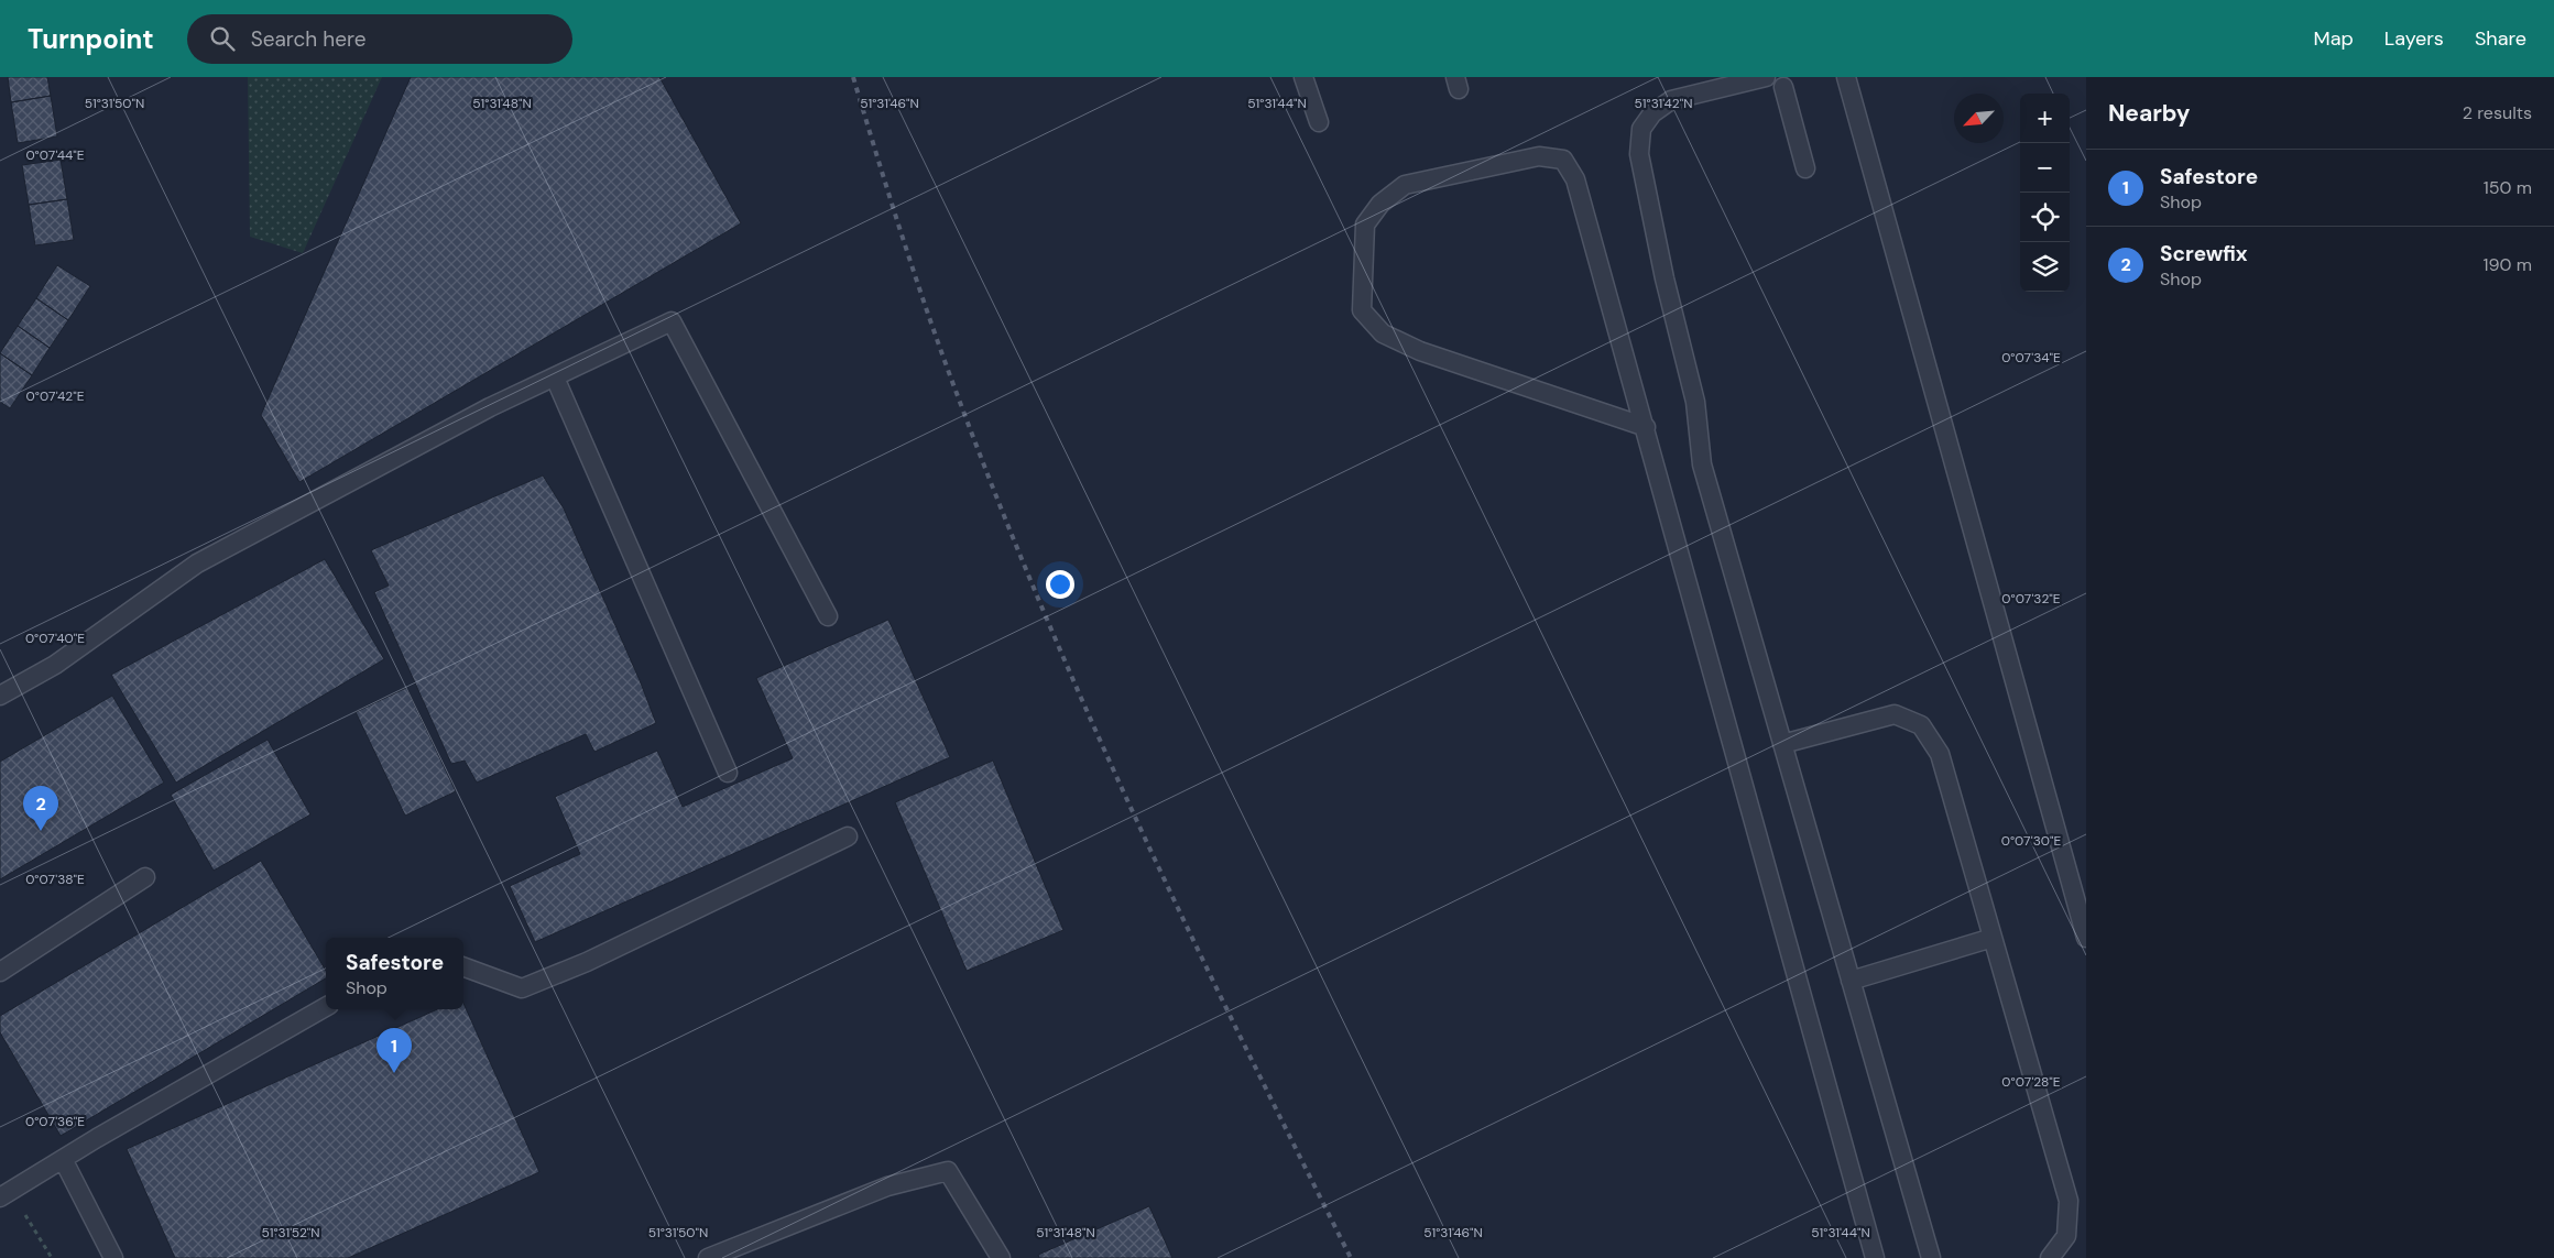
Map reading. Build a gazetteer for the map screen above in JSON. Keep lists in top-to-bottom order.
{
  "north": "bottom left",
  "page": {
    "header": "Turnpoint",
    "search": "Search here",
    "nav": ["Map", "Layers", "Share"],
    "heading": ["Nearby", "2 results"],
    "map_buttons": ["+", "−"],
    "list": [
      {
        "mark": "1",
        "name": "Safestore",
        "note": "Shop",
        "value": "150 m"
      },
      {
        "mark": "2",
        "name": "Screwfix",
        "note": "Shop",
        "value": "190 m"
      }
    ],
    "pins": ["2", "1"],
    "popup": ["Safestore", "Shop"]
  },
  "coordinates": [
    "51°31'42\"N",
    "51°31'50\"N",
    "51°31'48\"N",
    "51°31'46\"N",
    "51°31'44\"N",
    "0°07'44\"E",
    "0°07'34\"E",
    "0°07'42\"E",
    "0°07'32\"E",
    "0°07'40\"E",
    "0°07'30\"E",
    "0°07'38\"E",
    "0°07'28\"E",
    "0°07'36\"E",
    "51°31'52\"N"
  ]
}
